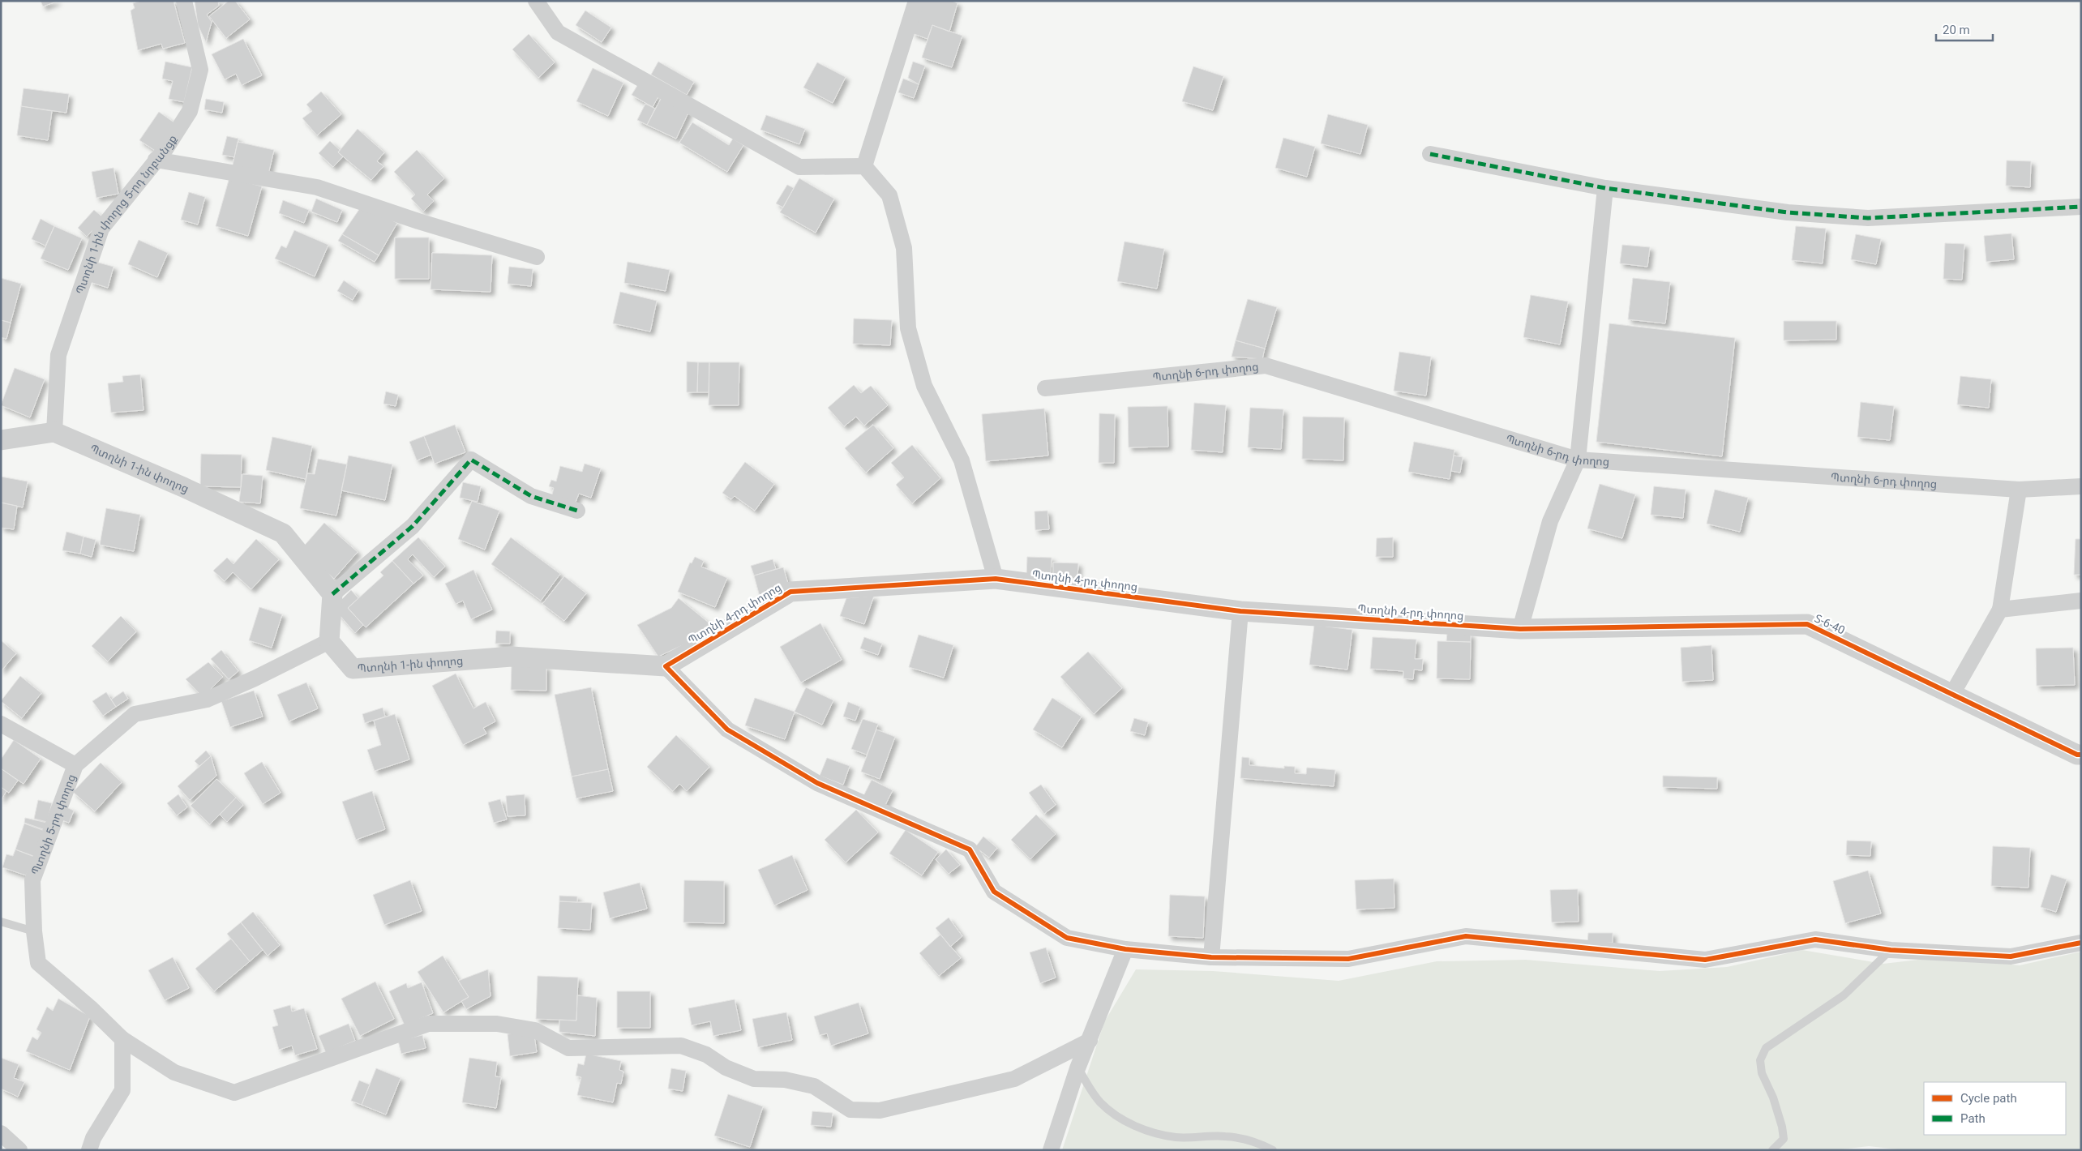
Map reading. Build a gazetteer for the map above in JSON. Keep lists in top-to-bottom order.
{
  "streets": {
    "street": [
      "Պտղնի 1-ին փողոց 5-րդ նրբանցք",
      "Պտղնի 6-րդ փողոց",
      "Պտղնի 1-ին փողոց",
      "Պտղնի 4-րդ փողոց",
      "Տ-6-40",
      "Պտղնի 5-րդ փողոց"
    ]
  },
  "crossings": [
    ["Պտղնի 1-ին փողոց 5-րդ նրբանցք", "Պտղնի 1-ին փողոց"],
    ["Պտղնի 1-ին փողոց", "Պտղնի 4-րդ փողոց"],
    ["Պտղնի 1-ին փողոց", "Պտղնի 5-րդ փողոց"],
    ["Պտղնի 4-րդ փողոց", "Տ-6-40"]
  ],
  "legend": ["Cycle path", "Path"],
  "scale_bar": "20 m"
}
